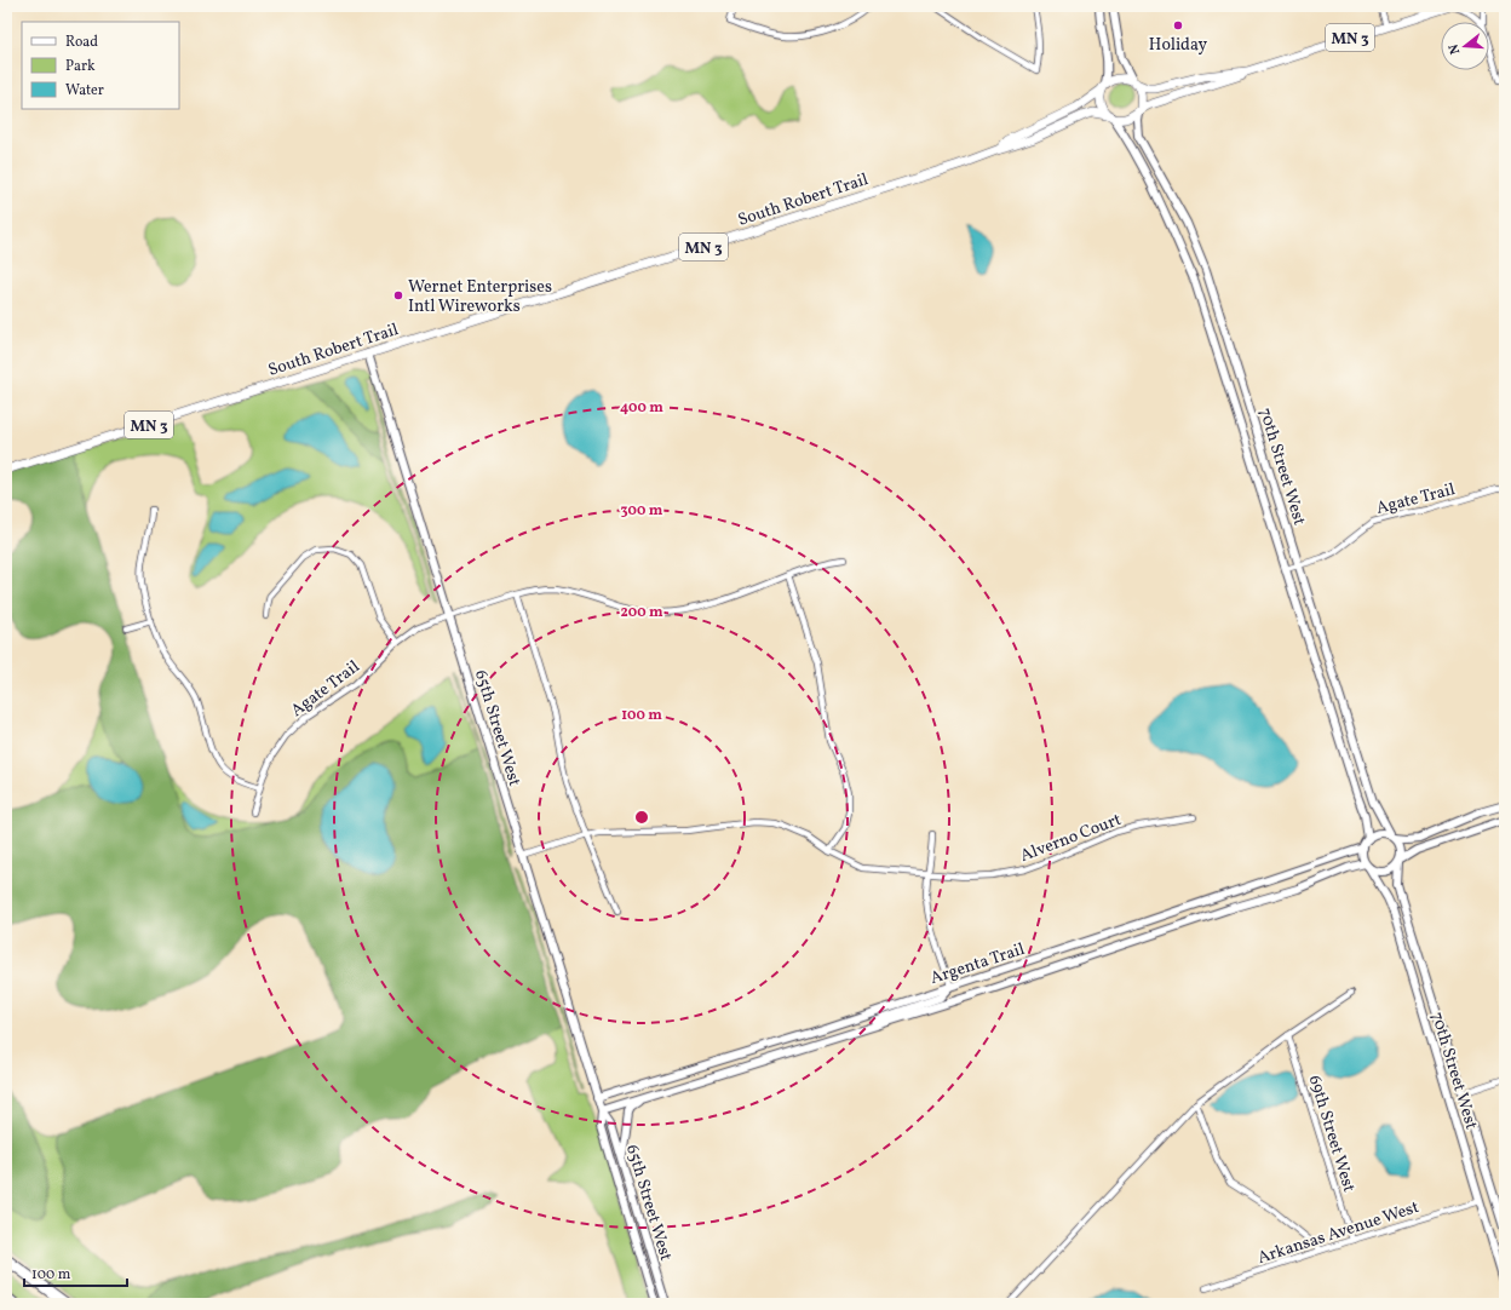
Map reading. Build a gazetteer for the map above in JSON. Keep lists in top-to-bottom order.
{
  "streets": {
    "main road": ["MN 3", "South Robert Trail"],
    "street": [
      "70th Street West",
      "Agate Trail",
      "65th Street West",
      "Alverno Court",
      "Argenta Trail",
      "69th Street West",
      "Arkansas Avenue West"
    ]
  },
  "crossings": [
    ["MN 3", "South Robert Trail"],
    ["MN 3", "70th Street West"],
    ["South Robert Trail", "70th Street West"],
    ["South Robert Trail", "65th Street West"],
    ["70th Street West", "Agate Trail"],
    ["70th Street West", "Argenta Trail"],
    ["70th Street West", "Arkansas Avenue West"],
    ["Agate Trail", "65th Street West"],
    ["65th Street West", "Alverno Court"],
    ["65th Street West", "Argenta Trail"],
    ["69th Street West", "Arkansas Avenue West"]
  ],
  "places": ["Holiday", "Wernet Enterprises Intl Wireworks"],
  "legend": ["Road", "Park", "Water"],
  "scale_bar": "100 m",
  "north": "left",
  "rings": [
    "400 m",
    "300 m",
    "200 m",
    "100 m"
  ]
}
